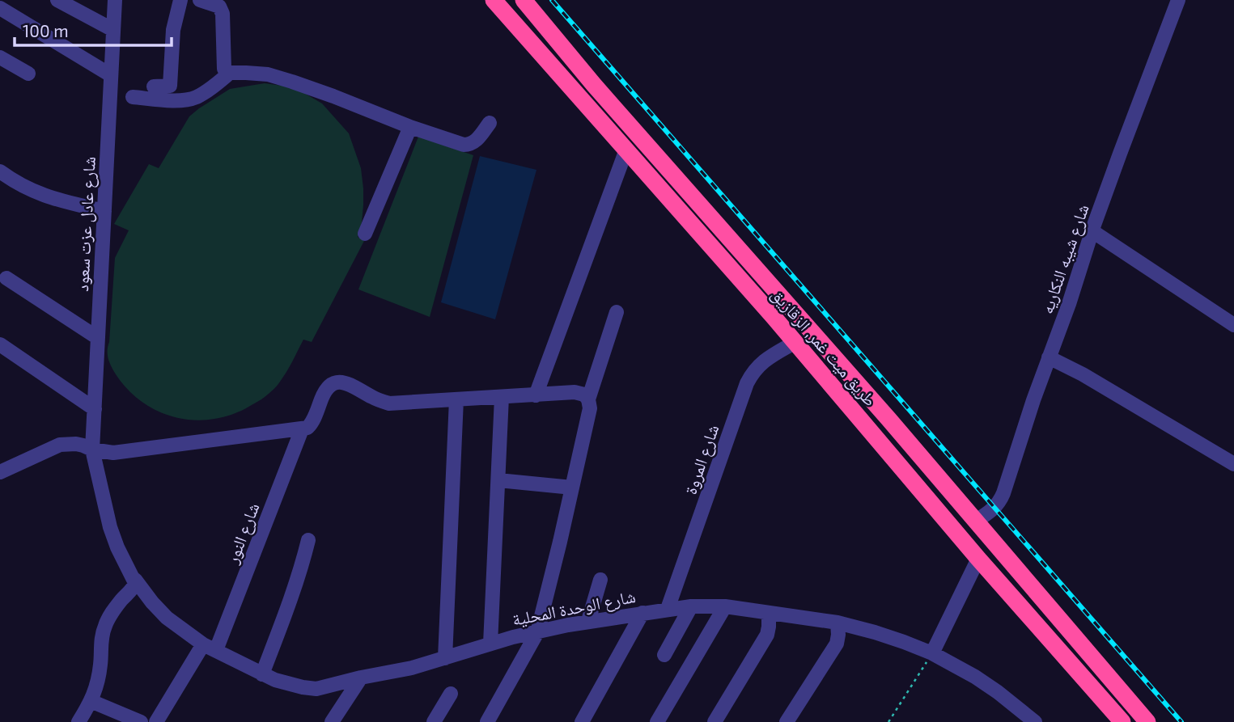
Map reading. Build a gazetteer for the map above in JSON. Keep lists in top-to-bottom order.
{
  "streets": {
    "highway": ["طريق ميت غمر, الزقازيق"],
    "street": [
      "شارع عادل عزت سعود",
      "شارع شيبه النكاريه",
      "شارع المروة",
      "شارع النور",
      "شارع الوحدة المحلية"
    ]
  },
  "crossings": [
    ["شارع عادل عزت سعود", "شارع الوحدة المحلية"],
    ["شارع شيبه النكاريه", "طريق ميت غمر, الزقازيق"],
    ["طريق ميت غمر, الزقازيق", "شارع المروة"],
    ["شارع المروة", "شارع الوحدة المحلية"],
    ["شارع النور", "شارع الوحدة المحلية"]
  ],
  "scale_bar": "100 m"
}
